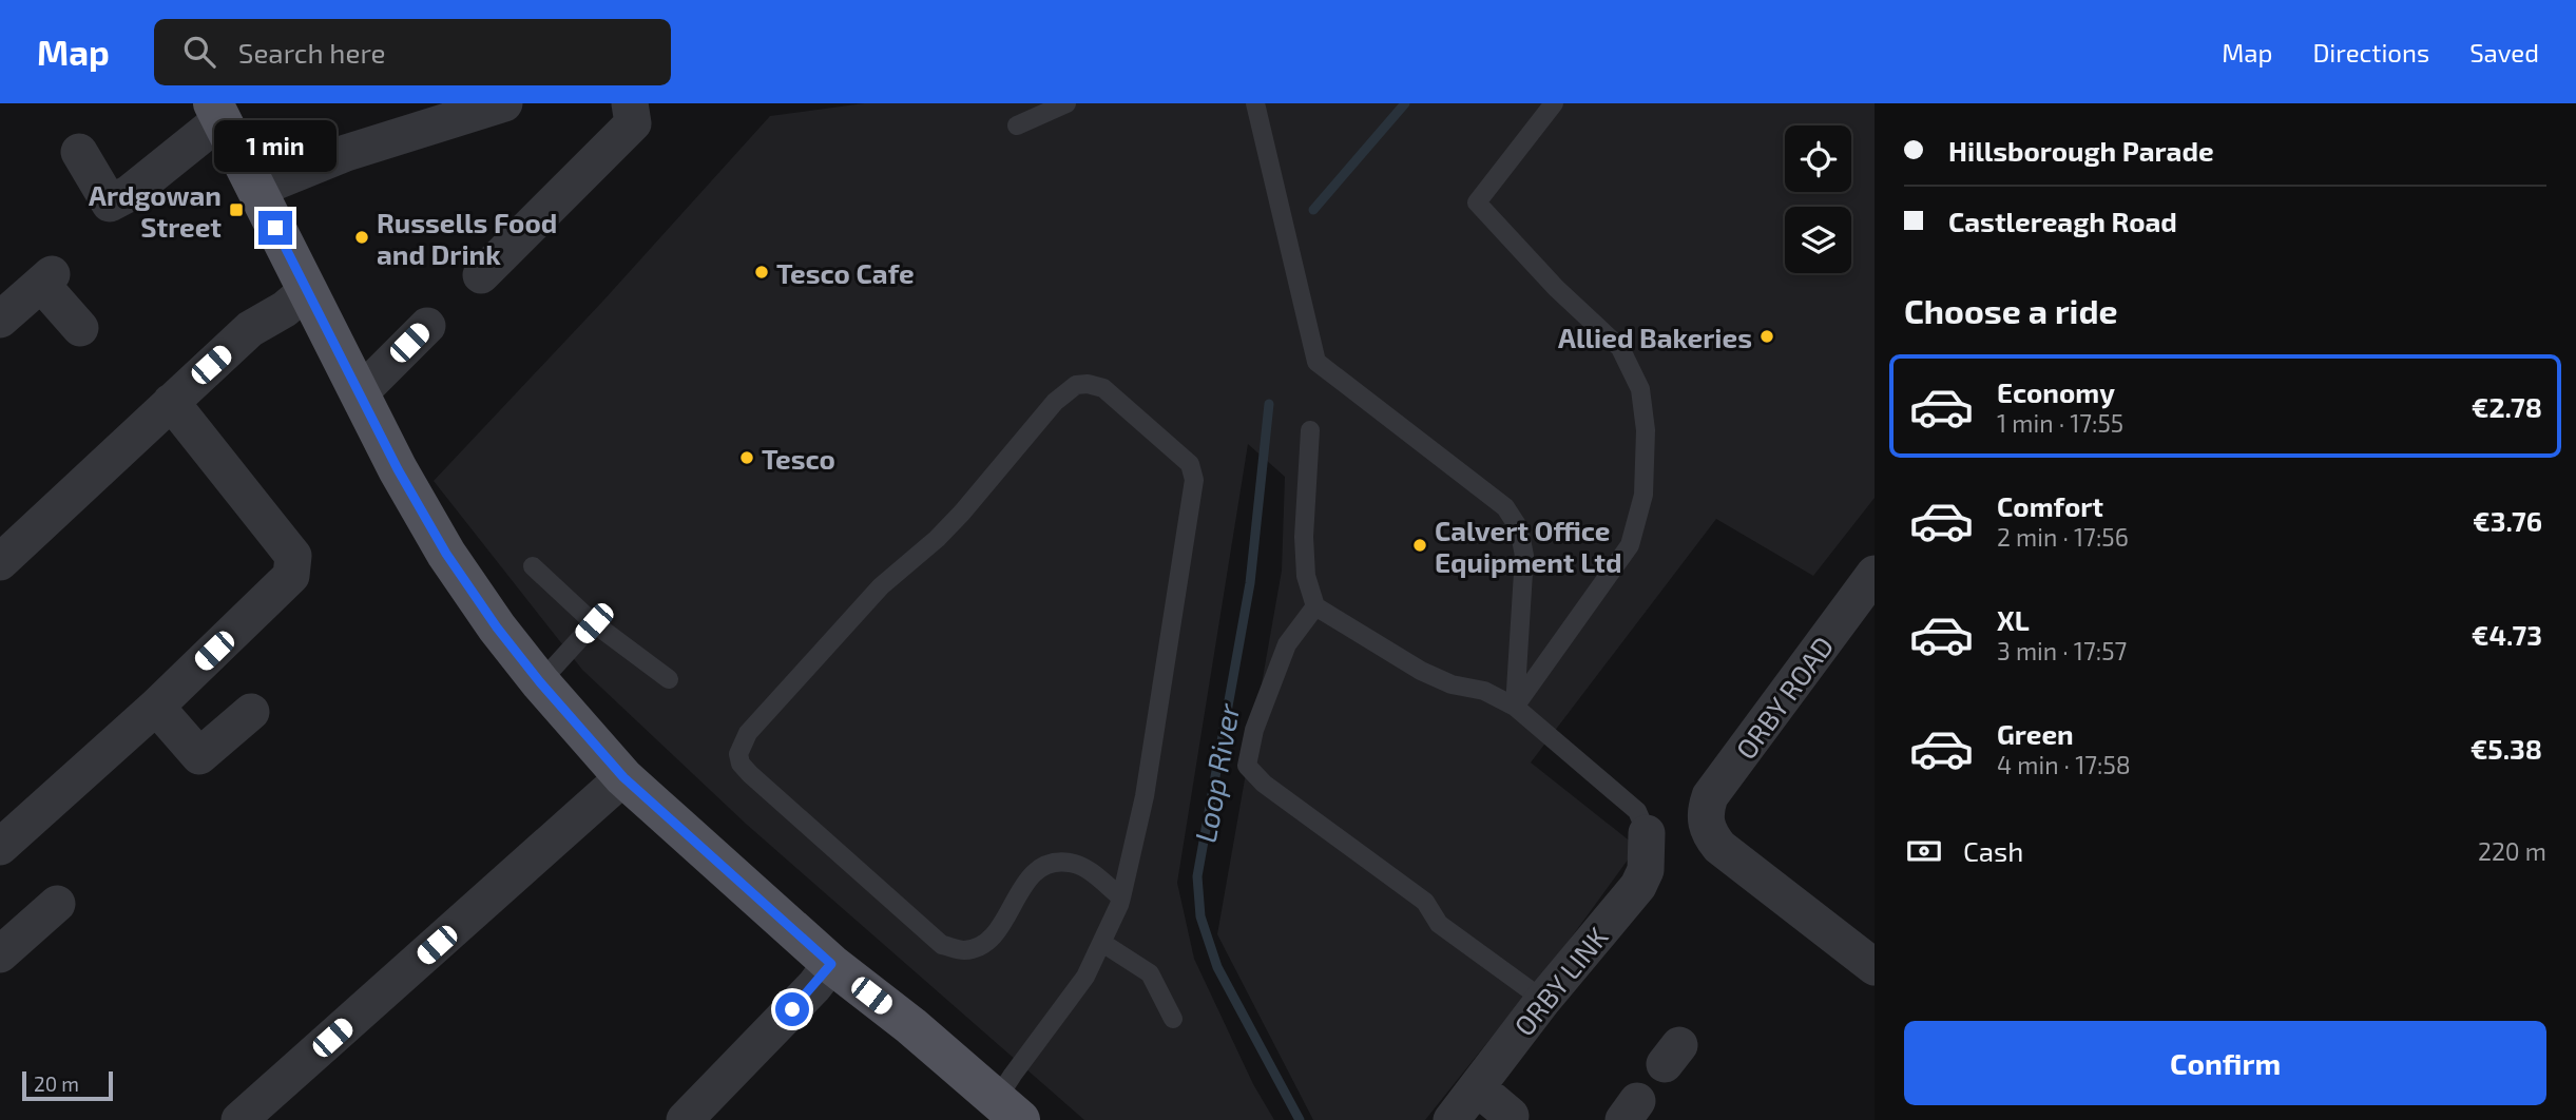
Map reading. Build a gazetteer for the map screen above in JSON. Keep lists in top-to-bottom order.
{
  "streets": {
    "street": ["ORBY ROAD", "ORBY LINK"]
  },
  "water": ["Loop River"],
  "places": {
    "transit": ["Ardgowan Street"],
    "other": [
      "Russells Food and Drink",
      "Tesco Cafe",
      "Allied Bakeries",
      "Tesco",
      "Calvert Office Equipment Ltd"
    ]
  },
  "scale_bar": "20 m",
  "page": {
    "header": "Map",
    "search": "Search here",
    "nav": ["Map", "Directions", "Saved"],
    "banner": ["Hillsborough Parade", "Castlereagh Road"],
    "bubble": "1 min",
    "heading": "Choose a ride",
    "list": [
      {
        "name": "Economy",
        "note": "1 min · 17:55",
        "value": "€2.78"
      },
      {
        "name": "Comfort",
        "note": "2 min · 17:56",
        "value": "€3.76"
      },
      {
        "name": "XL",
        "note": "3 min · 17:57",
        "value": "€4.73"
      },
      {
        "name": "Green",
        "note": "4 min · 17:58",
        "value": "€5.38"
      }
    ],
    "pay": ["Cash", "220 m"],
    "buttons": "Confirm",
    "scale": "20 m"
  }
}
